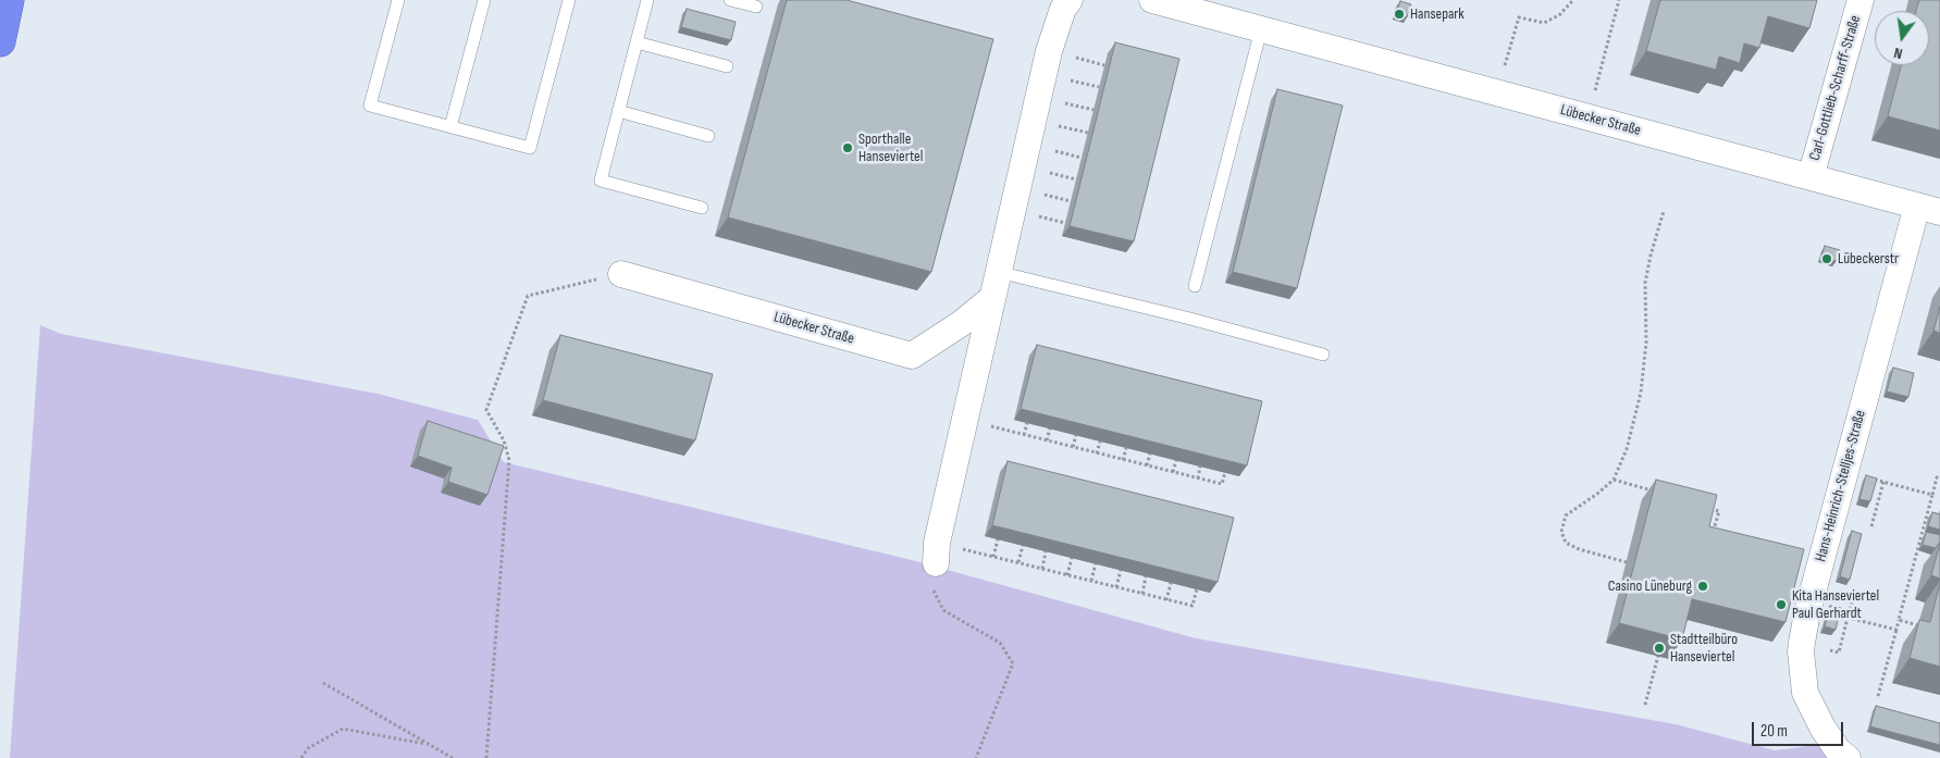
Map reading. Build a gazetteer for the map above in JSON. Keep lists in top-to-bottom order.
{
  "streets": {
    "street": ["Carl-Gottlieb-Scharff-Straße", "Lübecker Straße", "Hans-Heinrich-Stelljes-Straße"]
  },
  "crossings": [
    ["Carl-Gottlieb-Scharff-Straße", "Lübecker Straße"],
    ["Lübecker Straße", "Hans-Heinrich-Stelljes-Straße"]
  ],
  "places": [
    "Hansepark",
    "Sporthalle Hanseviertel",
    "Lübeckerstr",
    "Casino Lüneburg",
    "Kita Hanseviertel Paul Gerhardt",
    "Stadtteilbüro Hanseviertel"
  ],
  "scale_bar": "20 m",
  "north": "bottom"
}
